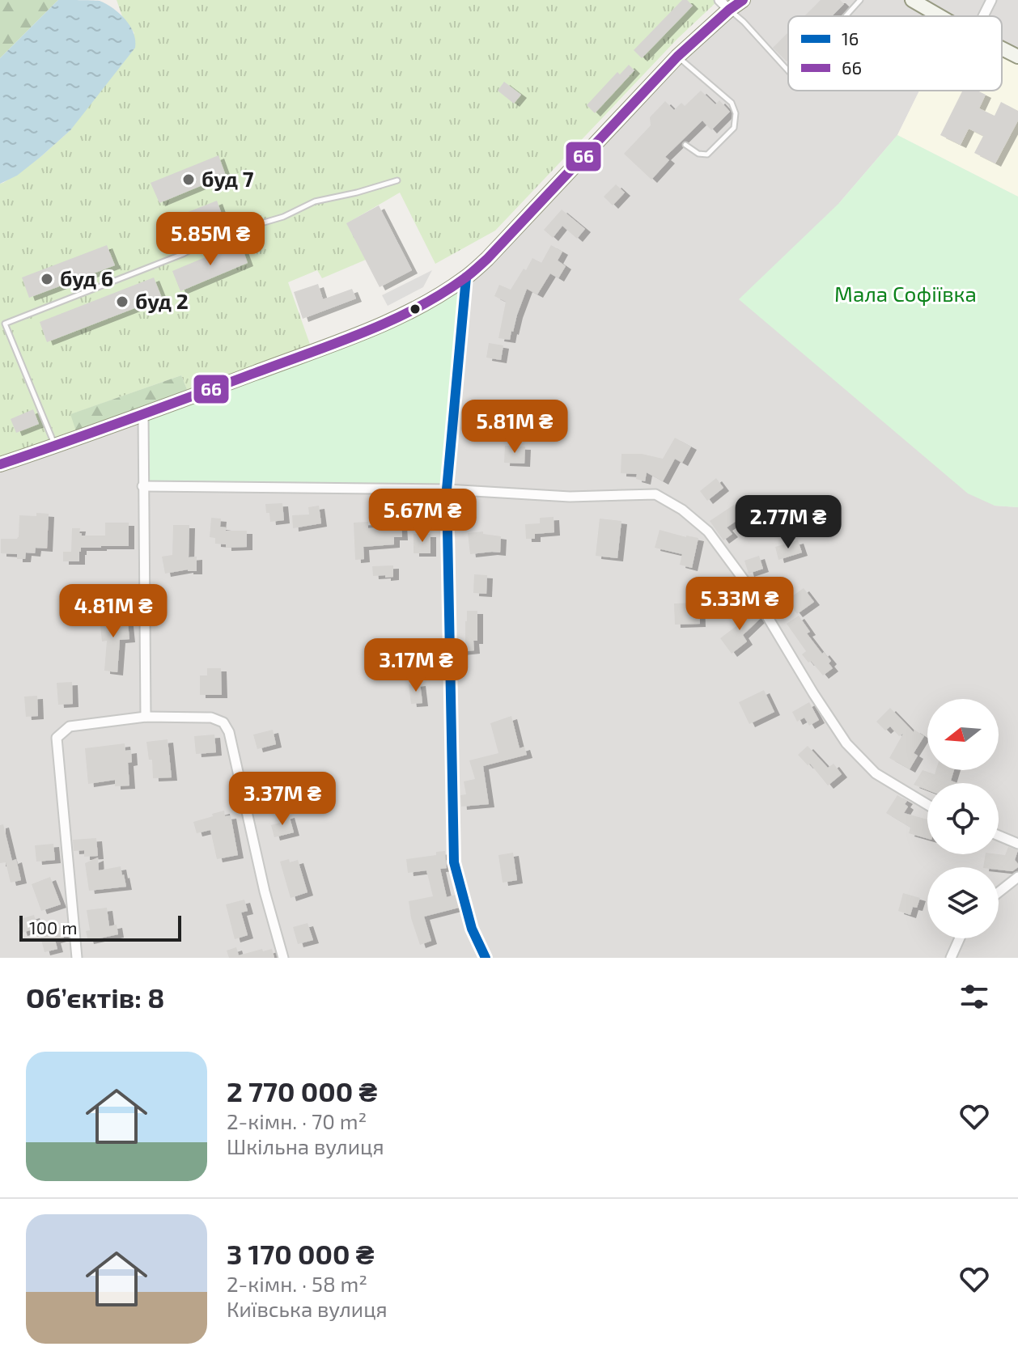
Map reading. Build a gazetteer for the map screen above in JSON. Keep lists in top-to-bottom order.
{
  "parks": ["Мала Софіївка"],
  "places": ["буд 7", "буд 6", "буд 2"],
  "lines": ["transit line 66", "transit line 16"],
  "legend": ["16", "66"],
  "scale_bar": "100 m",
  "north": "left",
  "page": {
    "price": [
      "5.85M ₴",
      "5.81M ₴",
      "5.67M ₴",
      "2.77M ₴",
      "5.33M ₴",
      "4.81M ₴",
      "3.17M ₴",
      "3.37M ₴"
    ],
    "scale": "100 m",
    "heading": "Об’єктів: 8",
    "list": [
      {
        "name": "2 770 000 ₴",
        "note": "2-кімн. · 70 m² · Шкільна вулиця"
      },
      {
        "name": "3 170 000 ₴",
        "note": "2-кімн. · 58 m² · Київська вулиця"
      }
    ]
  }
}
